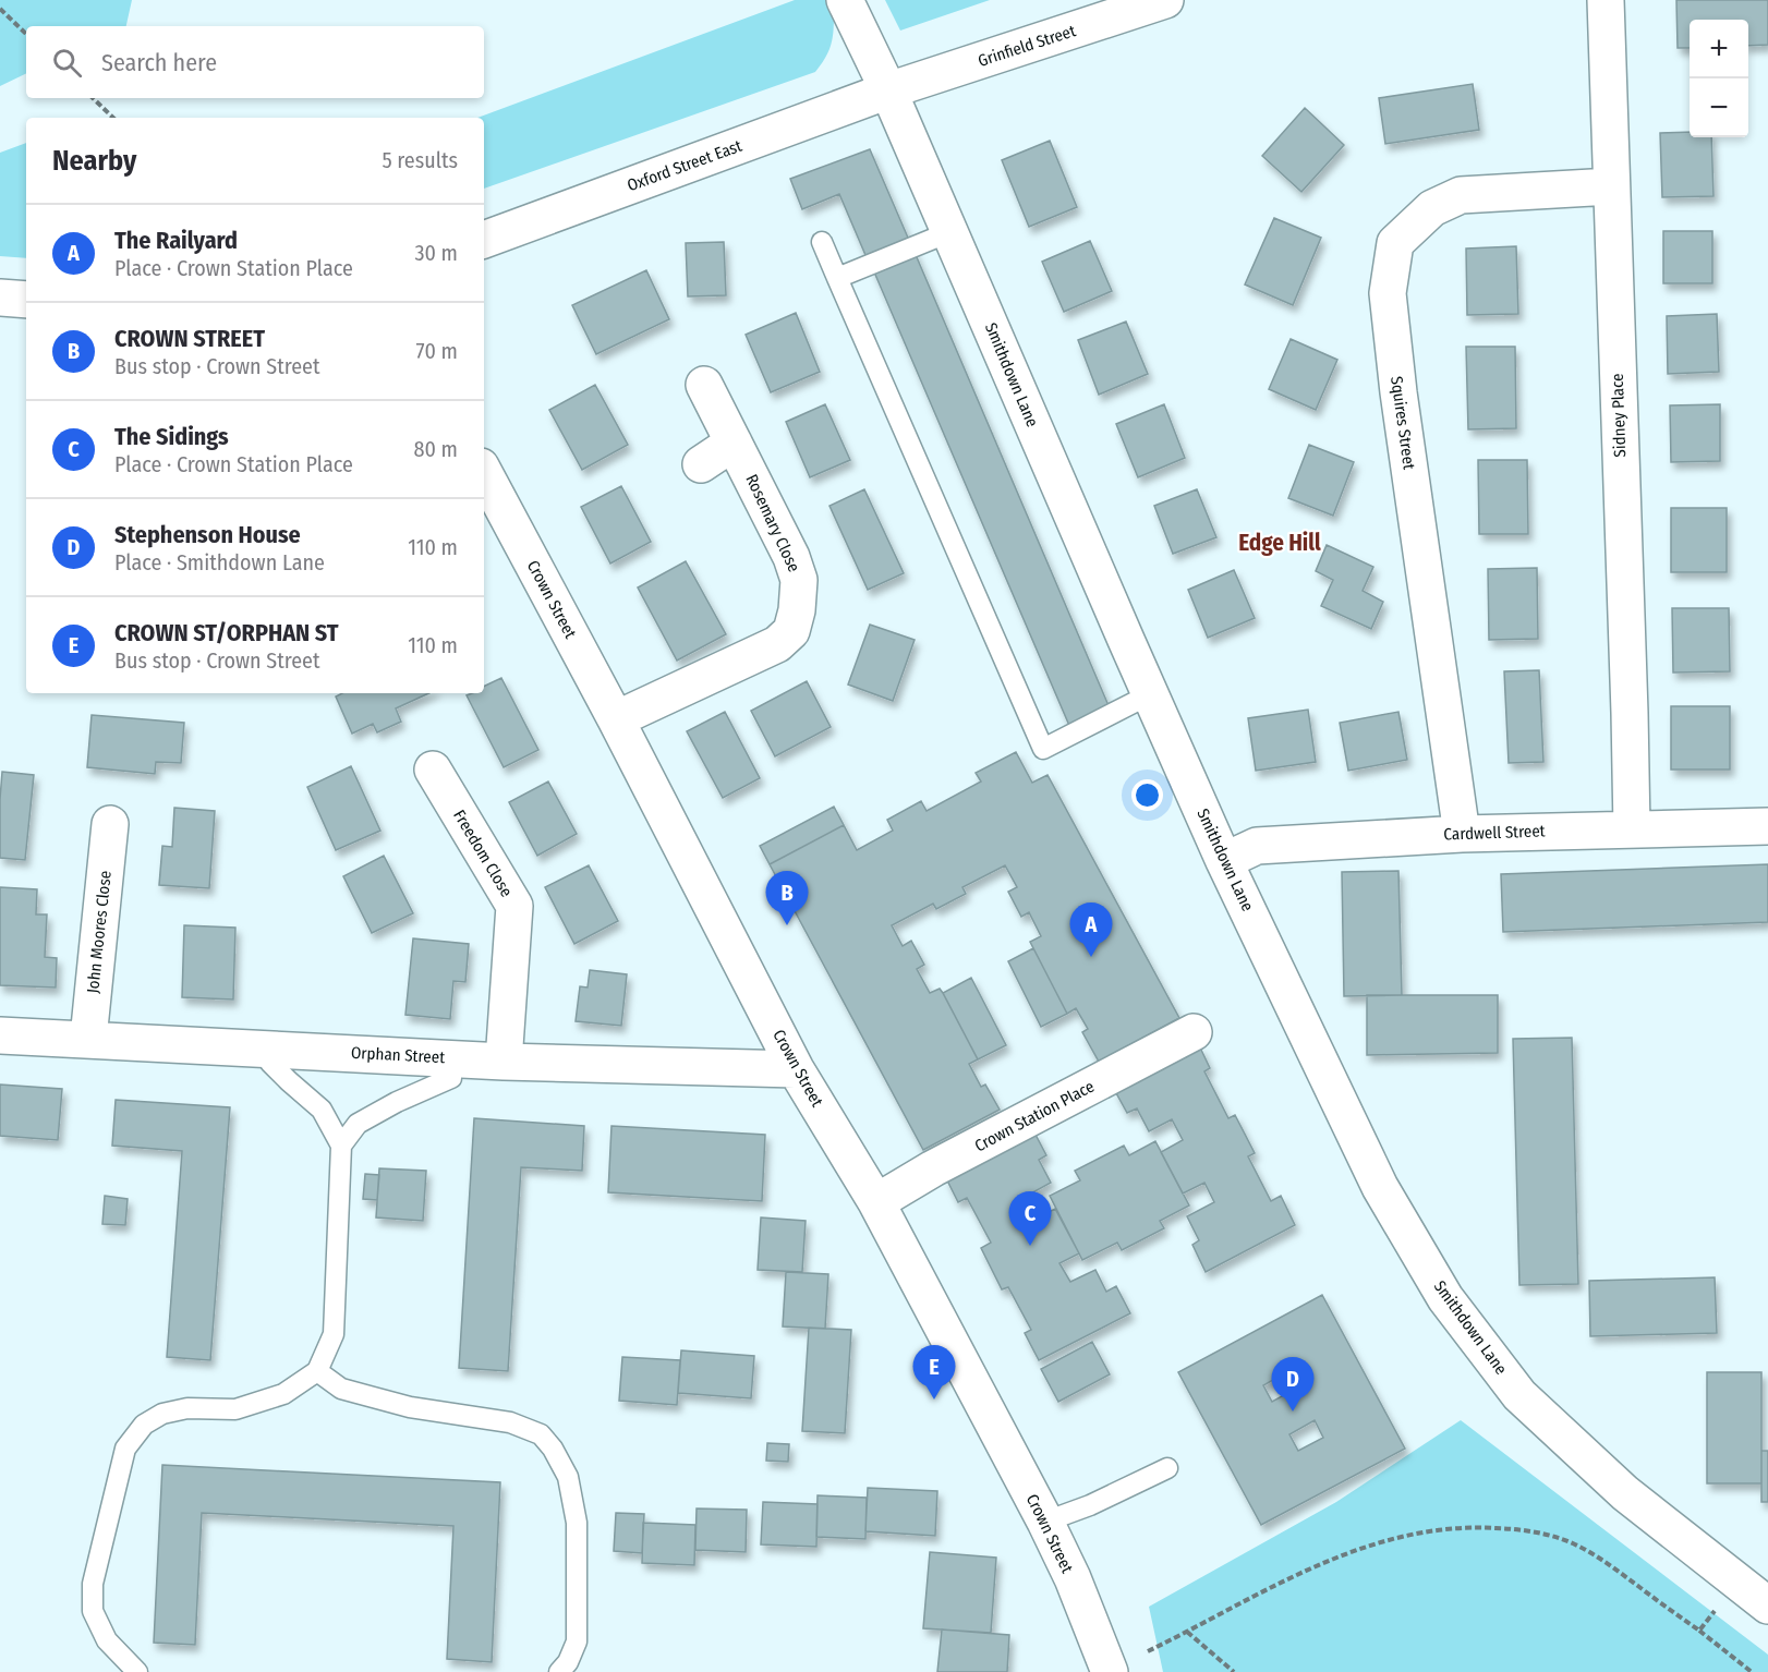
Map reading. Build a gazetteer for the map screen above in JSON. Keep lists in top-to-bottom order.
{
  "streets": {
    "street": [
      "Grinfield Street",
      "Oxford Street East",
      "Smithdown Lane",
      "Sidney Place",
      "Squires Street",
      "Rosemary Close",
      "Crown Street",
      "Cardwell Street",
      "Freedom Close",
      "John Moores Close",
      "Orphan Street",
      "Crown Station Place"
    ]
  },
  "crossings": [
    ["Grinfield Street", "Oxford Street East"],
    ["Grinfield Street", "Smithdown Lane"],
    ["Oxford Street East", "Smithdown Lane"],
    ["Smithdown Lane", "Cardwell Street"],
    ["Sidney Place", "Squires Street"],
    ["Sidney Place", "Cardwell Street"],
    ["Squires Street", "Cardwell Street"],
    ["Rosemary Close", "Crown Street"],
    ["Crown Street", "Orphan Street"],
    ["Crown Street", "Crown Station Place"],
    ["Freedom Close", "Orphan Street"],
    ["John Moores Close", "Orphan Street"]
  ],
  "districts": ["Edge Hill"],
  "page": {
    "map_buttons": ["+", "−"],
    "search": "Search here",
    "heading": ["Nearby", "5 results"],
    "list": [
      {
        "mark": "A",
        "name": "The Railyard",
        "note": "Place · Crown Station Place",
        "value": "30 m"
      },
      {
        "mark": "B",
        "name": "CROWN STREET",
        "note": "Bus stop · Crown Street",
        "value": "70 m"
      },
      {
        "mark": "C",
        "name": "The Sidings",
        "note": "Place · Crown Station Place",
        "value": "80 m"
      },
      {
        "mark": "D",
        "name": "Stephenson House",
        "note": "Place · Smithdown Lane",
        "value": "110 m"
      },
      {
        "mark": "E",
        "name": "CROWN ST/ORPHAN ST",
        "note": "Bus stop · Crown Street",
        "value": "110 m"
      }
    ],
    "pins": [
      "B",
      "A",
      "C",
      "E",
      "D"
    ]
  }
}
